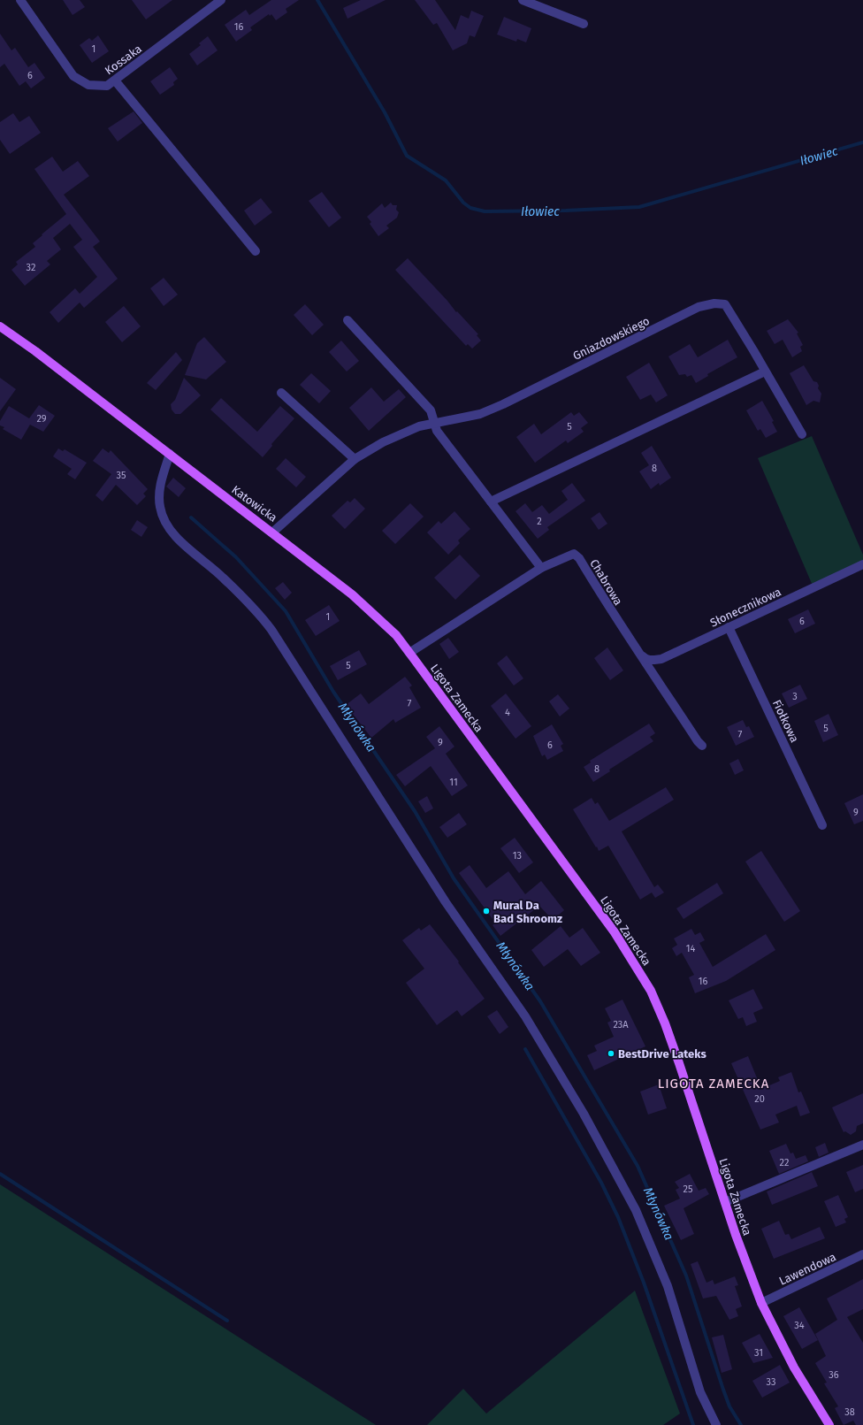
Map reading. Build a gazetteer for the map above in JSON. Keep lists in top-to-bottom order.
{
  "streets": {
    "main road": ["Katowicka", "Ligota Zamecka"],
    "street": [
      "Kossaka",
      "Gniazdowskiego",
      "Chabrowa",
      "Słonecznikowa",
      "Fiołkowa",
      "Lawendowa"
    ]
  },
  "crossings": [
    ["Gniazdowskiego", "Katowicka"],
    ["Katowicka", "Ligota Zamecka"],
    ["Chabrowa", "Słonecznikowa"],
    ["Chabrowa", "Ligota Zamecka"],
    ["Słonecznikowa", "Fiołkowa"],
    ["Ligota Zamecka", "Lawendowa"]
  ],
  "districts": ["LIGOTA ZAMECKA"],
  "water": ["Iłowiec", "Młynówka"],
  "places": ["Mural Da Bad Shroomz", "BestDrive Lateks"],
  "house_numbers": [
    "16",
    "1",
    "6",
    "32",
    "29",
    "5",
    "8",
    "35",
    "2",
    "1",
    "6",
    "5",
    "3",
    "7",
    "4",
    "5",
    "7",
    "9",
    "6",
    "8",
    "11",
    "9",
    "13",
    "14",
    "16",
    "23A",
    "20",
    "22",
    "25",
    "34",
    "31",
    "36",
    "33",
    "38"
  ]
}
